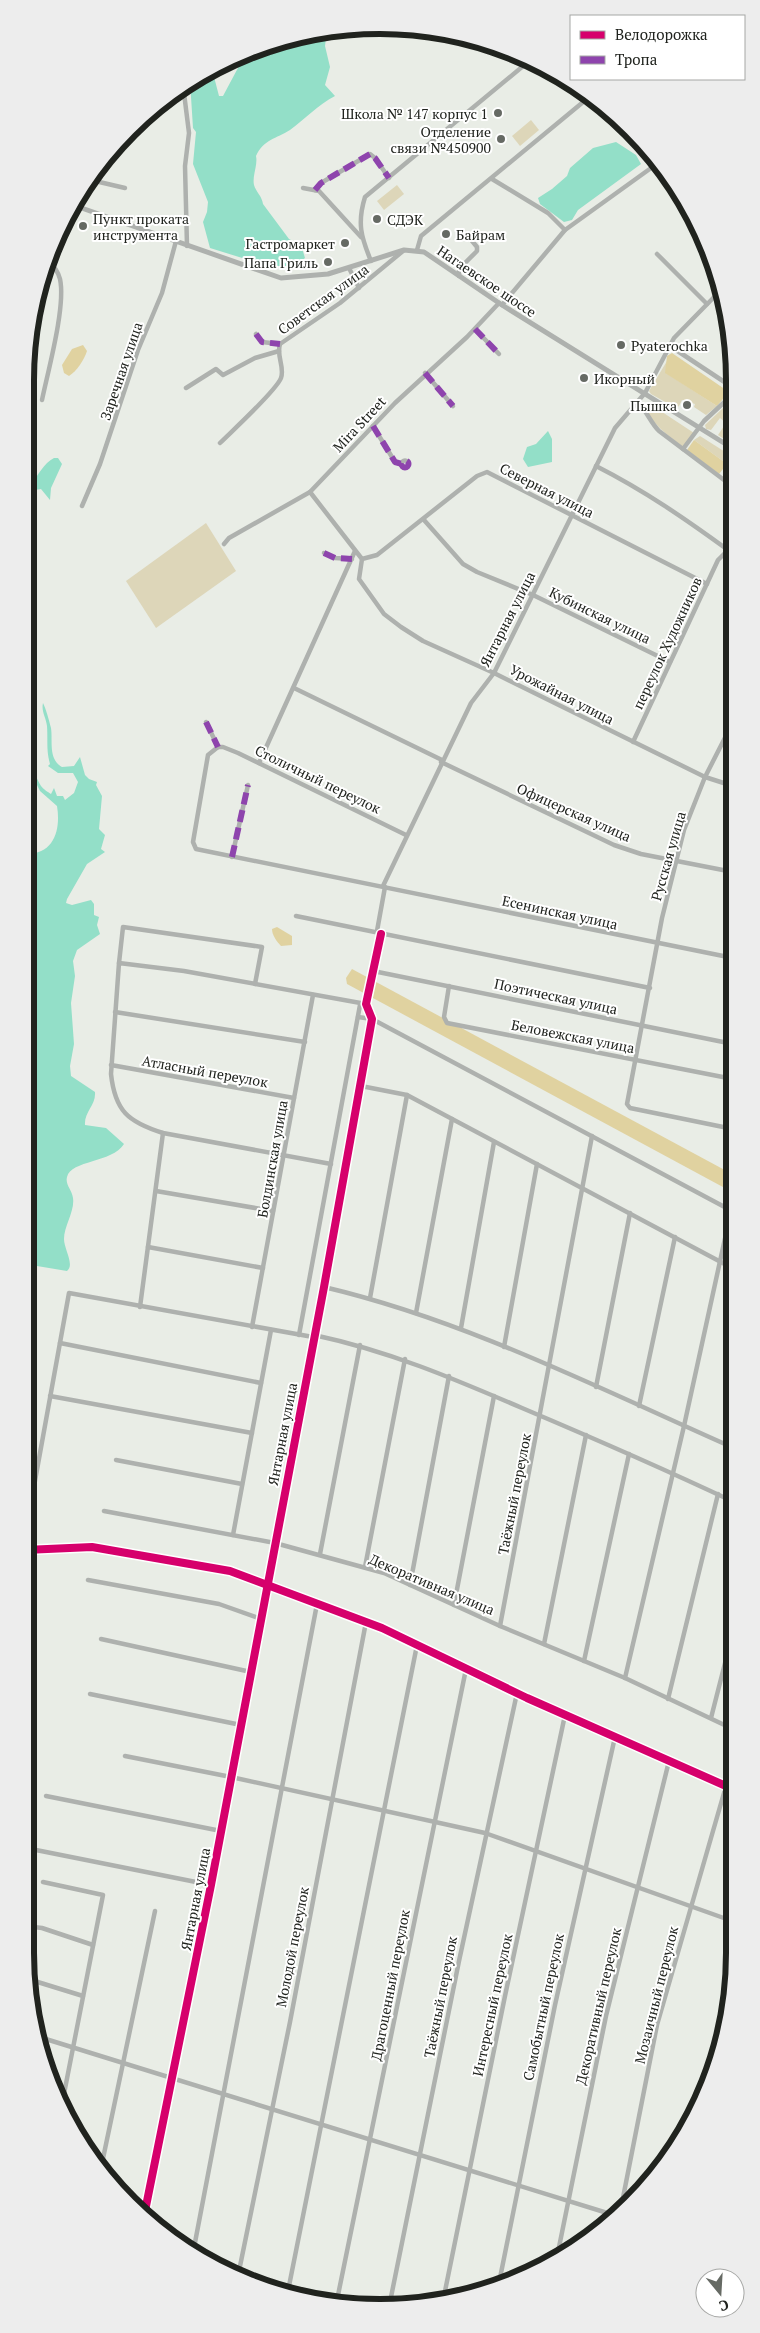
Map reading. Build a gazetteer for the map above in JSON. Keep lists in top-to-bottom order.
{
  "streets": {
    "street": [
      "Нагаевское шоссе",
      "Советская улица",
      "Заречная улица",
      "Mira Street",
      "Северная улица",
      "Кубинская улица",
      "Янтарная улица",
      "переулок Художников",
      "Урожайная улица",
      "Столичный переулок",
      "Офицерская улица",
      "Русская улица",
      "Есенинская улица",
      "Поэтическая улица",
      "Беловежская улица",
      "Атласный переулок",
      "Болдинская улица",
      "Таёжный переулок",
      "Декоративная улица",
      "Молодой переулок",
      "Драгоценный переулок",
      "Мозаичный переулок",
      "Интересный переулок",
      "Декоративный переулок",
      "Самобытный переулок"
    ]
  },
  "crossings": [
    ["Нагаевское шоссе", "Советская улица"],
    ["Нагаевское шоссе", "Заречная улица"],
    ["Нагаевское шоссе", "Mira Street"],
    ["Нагаевское шоссе", "Янтарная улица"],
    ["Северная улица", "Кубинская улица"],
    ["Северная улица", "Янтарная улица"],
    ["Северная улица", "переулок Художников"],
    ["Северная улица", "Урожайная улица"],
    ["Кубинская улица", "Янтарная улица"],
    ["Кубинская улица", "переулок Художников"],
    ["Янтарная улица", "Урожайная улица"],
    ["Янтарная улица", "Столичный переулок"],
    ["Янтарная улица", "Офицерская улица"],
    ["Янтарная улица", "Есенинская улица"],
    ["Янтарная улица", "Поэтическая улица"],
    ["Янтарная улица", "Декоративная улица"],
    ["переулок Художников", "Урожайная улица"],
    ["Урожайная улица", "Русская улица"],
    ["Столичный переулок", "Есенинская улица"],
    ["Офицерская улица", "Русская улица"],
    ["Русская улица", "Есенинская улица"],
    ["Русская улица", "Поэтическая улица"],
    ["Русская улица", "Беловежская улица"],
    ["Поэтическая улица", "Беловежская улица"],
    ["Атласный переулок", "Болдинская улица"],
    ["Таёжный переулок", "Декоративная улица"]
  ],
  "places": [
    "Школа № 147 корпус 1",
    "Отделение связи №450900",
    "СДЭК",
    "Пункт проката инструмента",
    "Байрам",
    "Гастромаркет",
    "Папа Гриль",
    "Pyaterochka",
    "Икорный",
    "Пышка"
  ],
  "legend": ["Велодорожка", "Тропа"],
  "north": "bottom"
}
